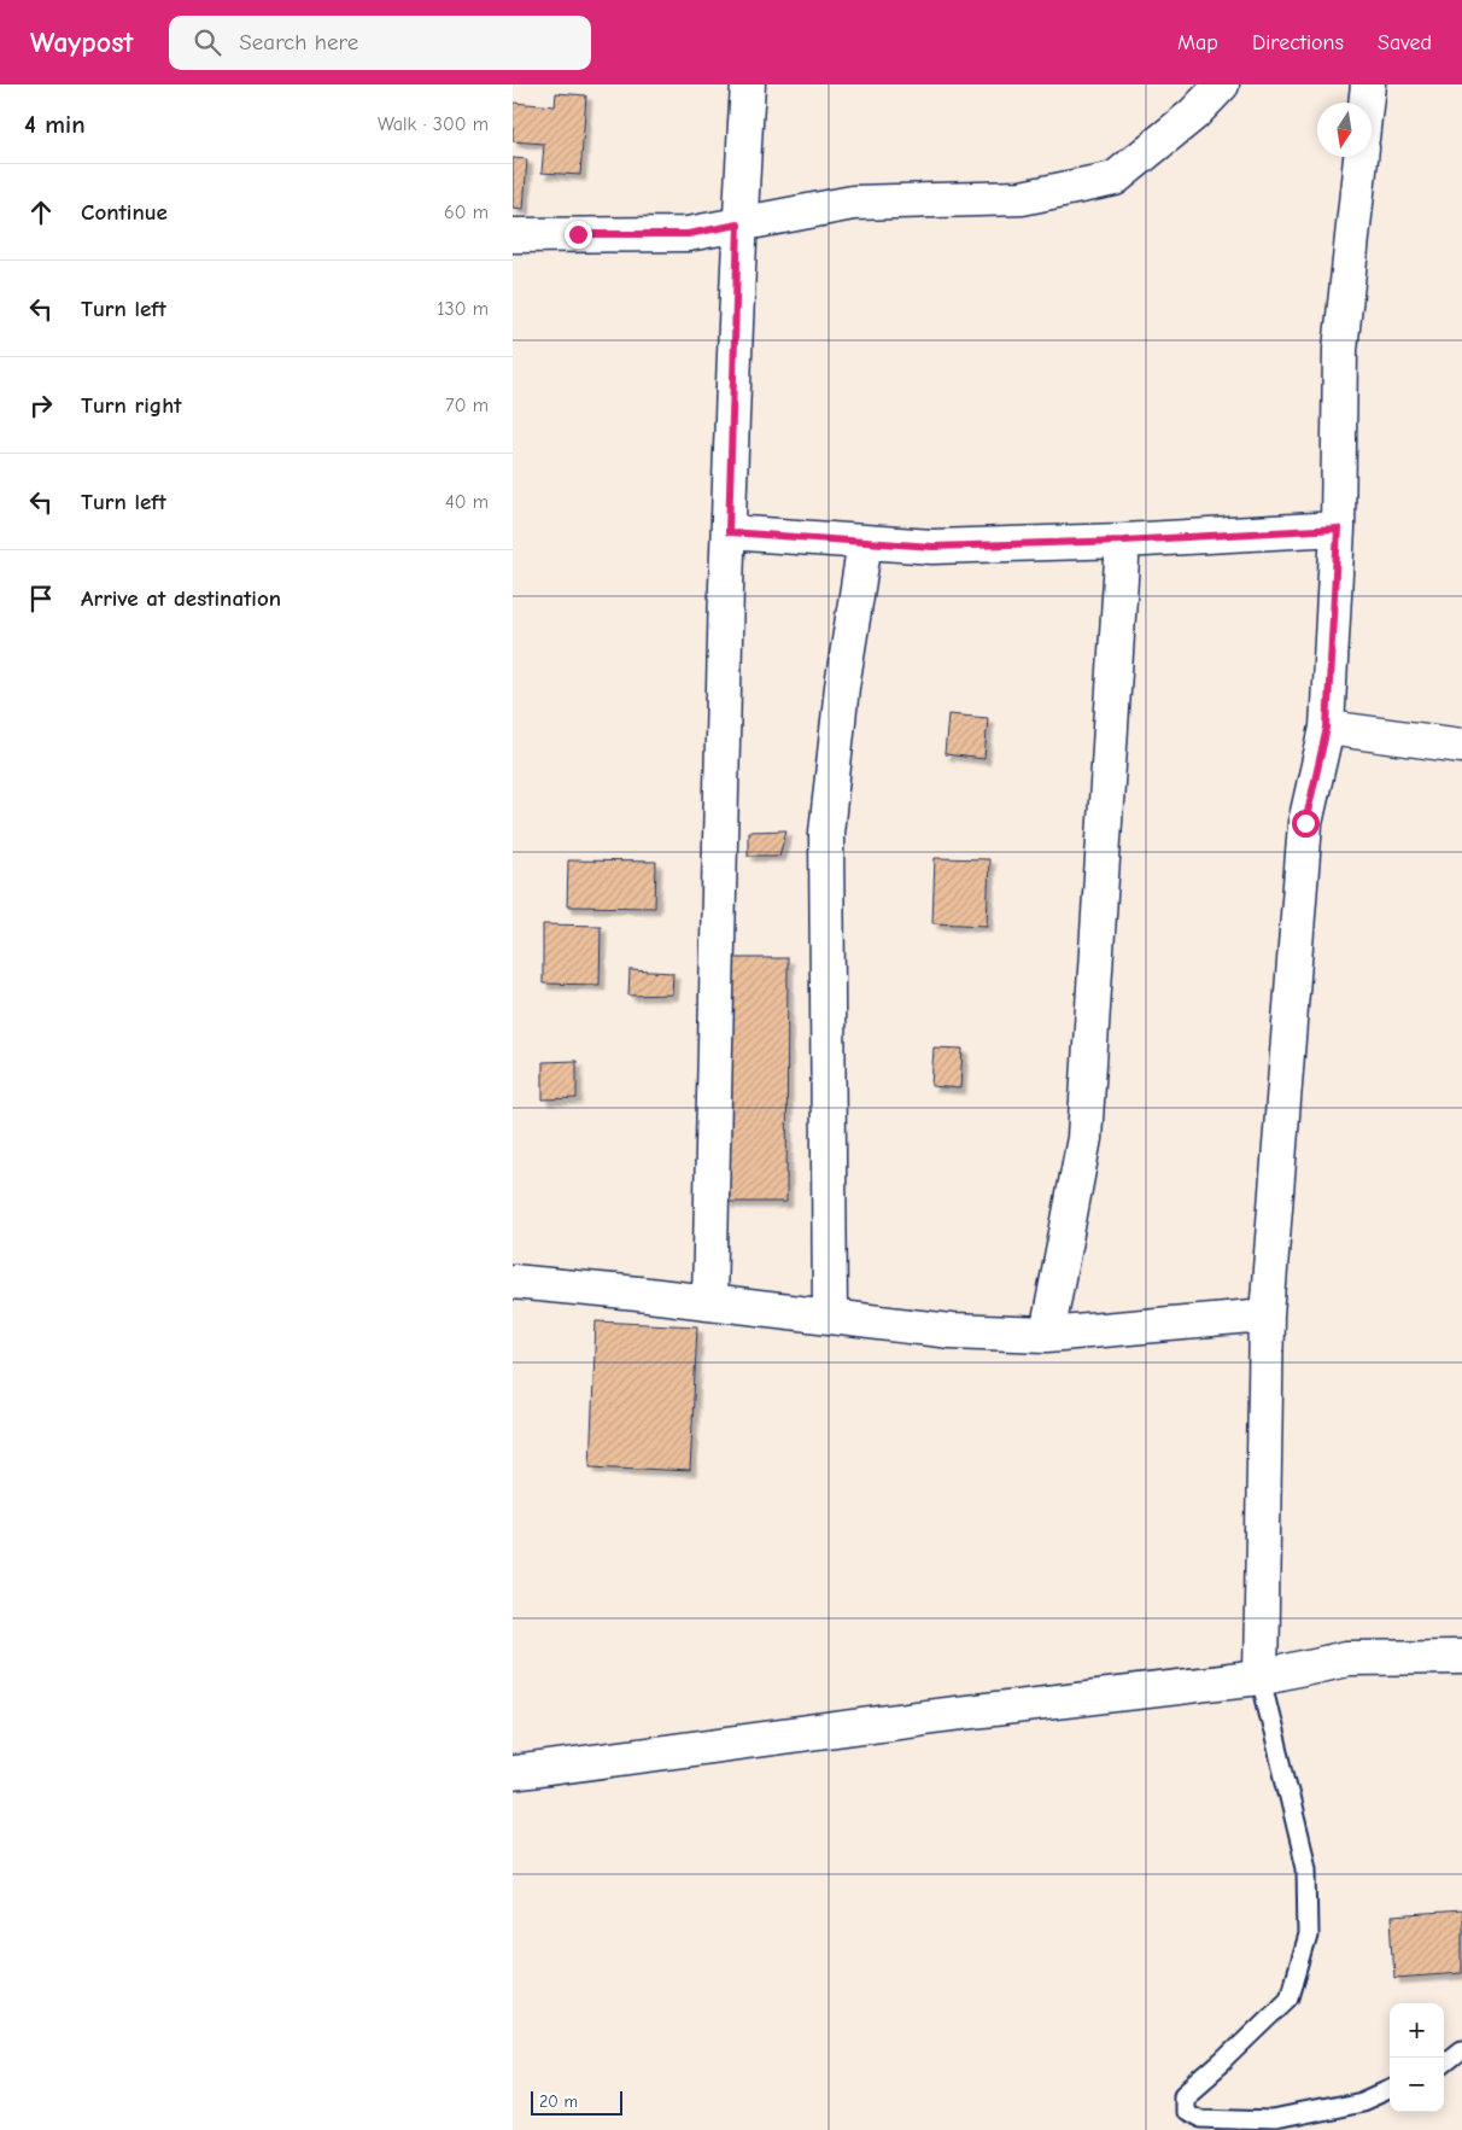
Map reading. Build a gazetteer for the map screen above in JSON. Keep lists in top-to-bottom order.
{
  "scale_bar": "20 m",
  "north": "bottom",
  "page": {
    "header": "Waypost",
    "search": "Search here",
    "nav": ["Map", "Directions", "Saved"],
    "heading": ["4 min", "Walk · 300 m"],
    "list": [
      ["Continue", "60 m"],
      ["Turn left", "130 m"],
      ["Turn right", "70 m"],
      ["Turn left", "40 m"],
      "Arrive at destination"
    ],
    "map_buttons": ["+", "−"],
    "scale": "20 m"
  }
}
